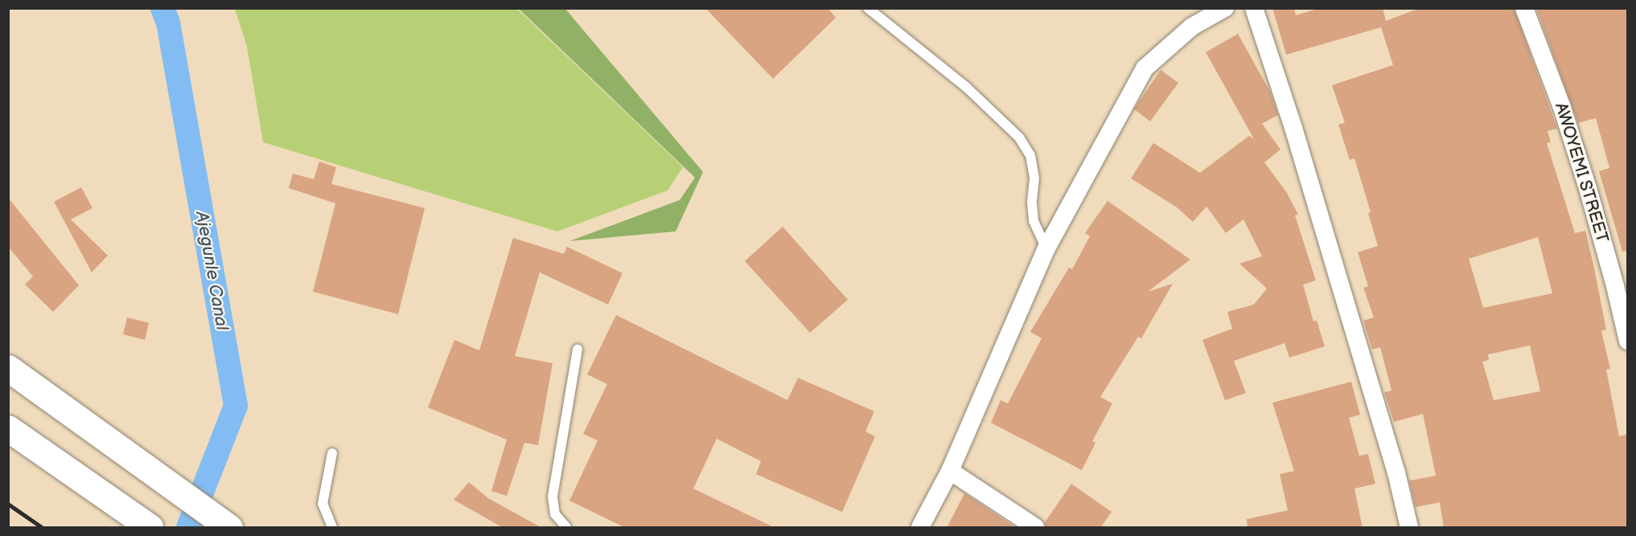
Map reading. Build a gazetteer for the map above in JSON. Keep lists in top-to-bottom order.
{
  "streets": {
    "street": ["AWOYEMI STREET"]
  },
  "water": ["Ajegunle Canal"]
}
